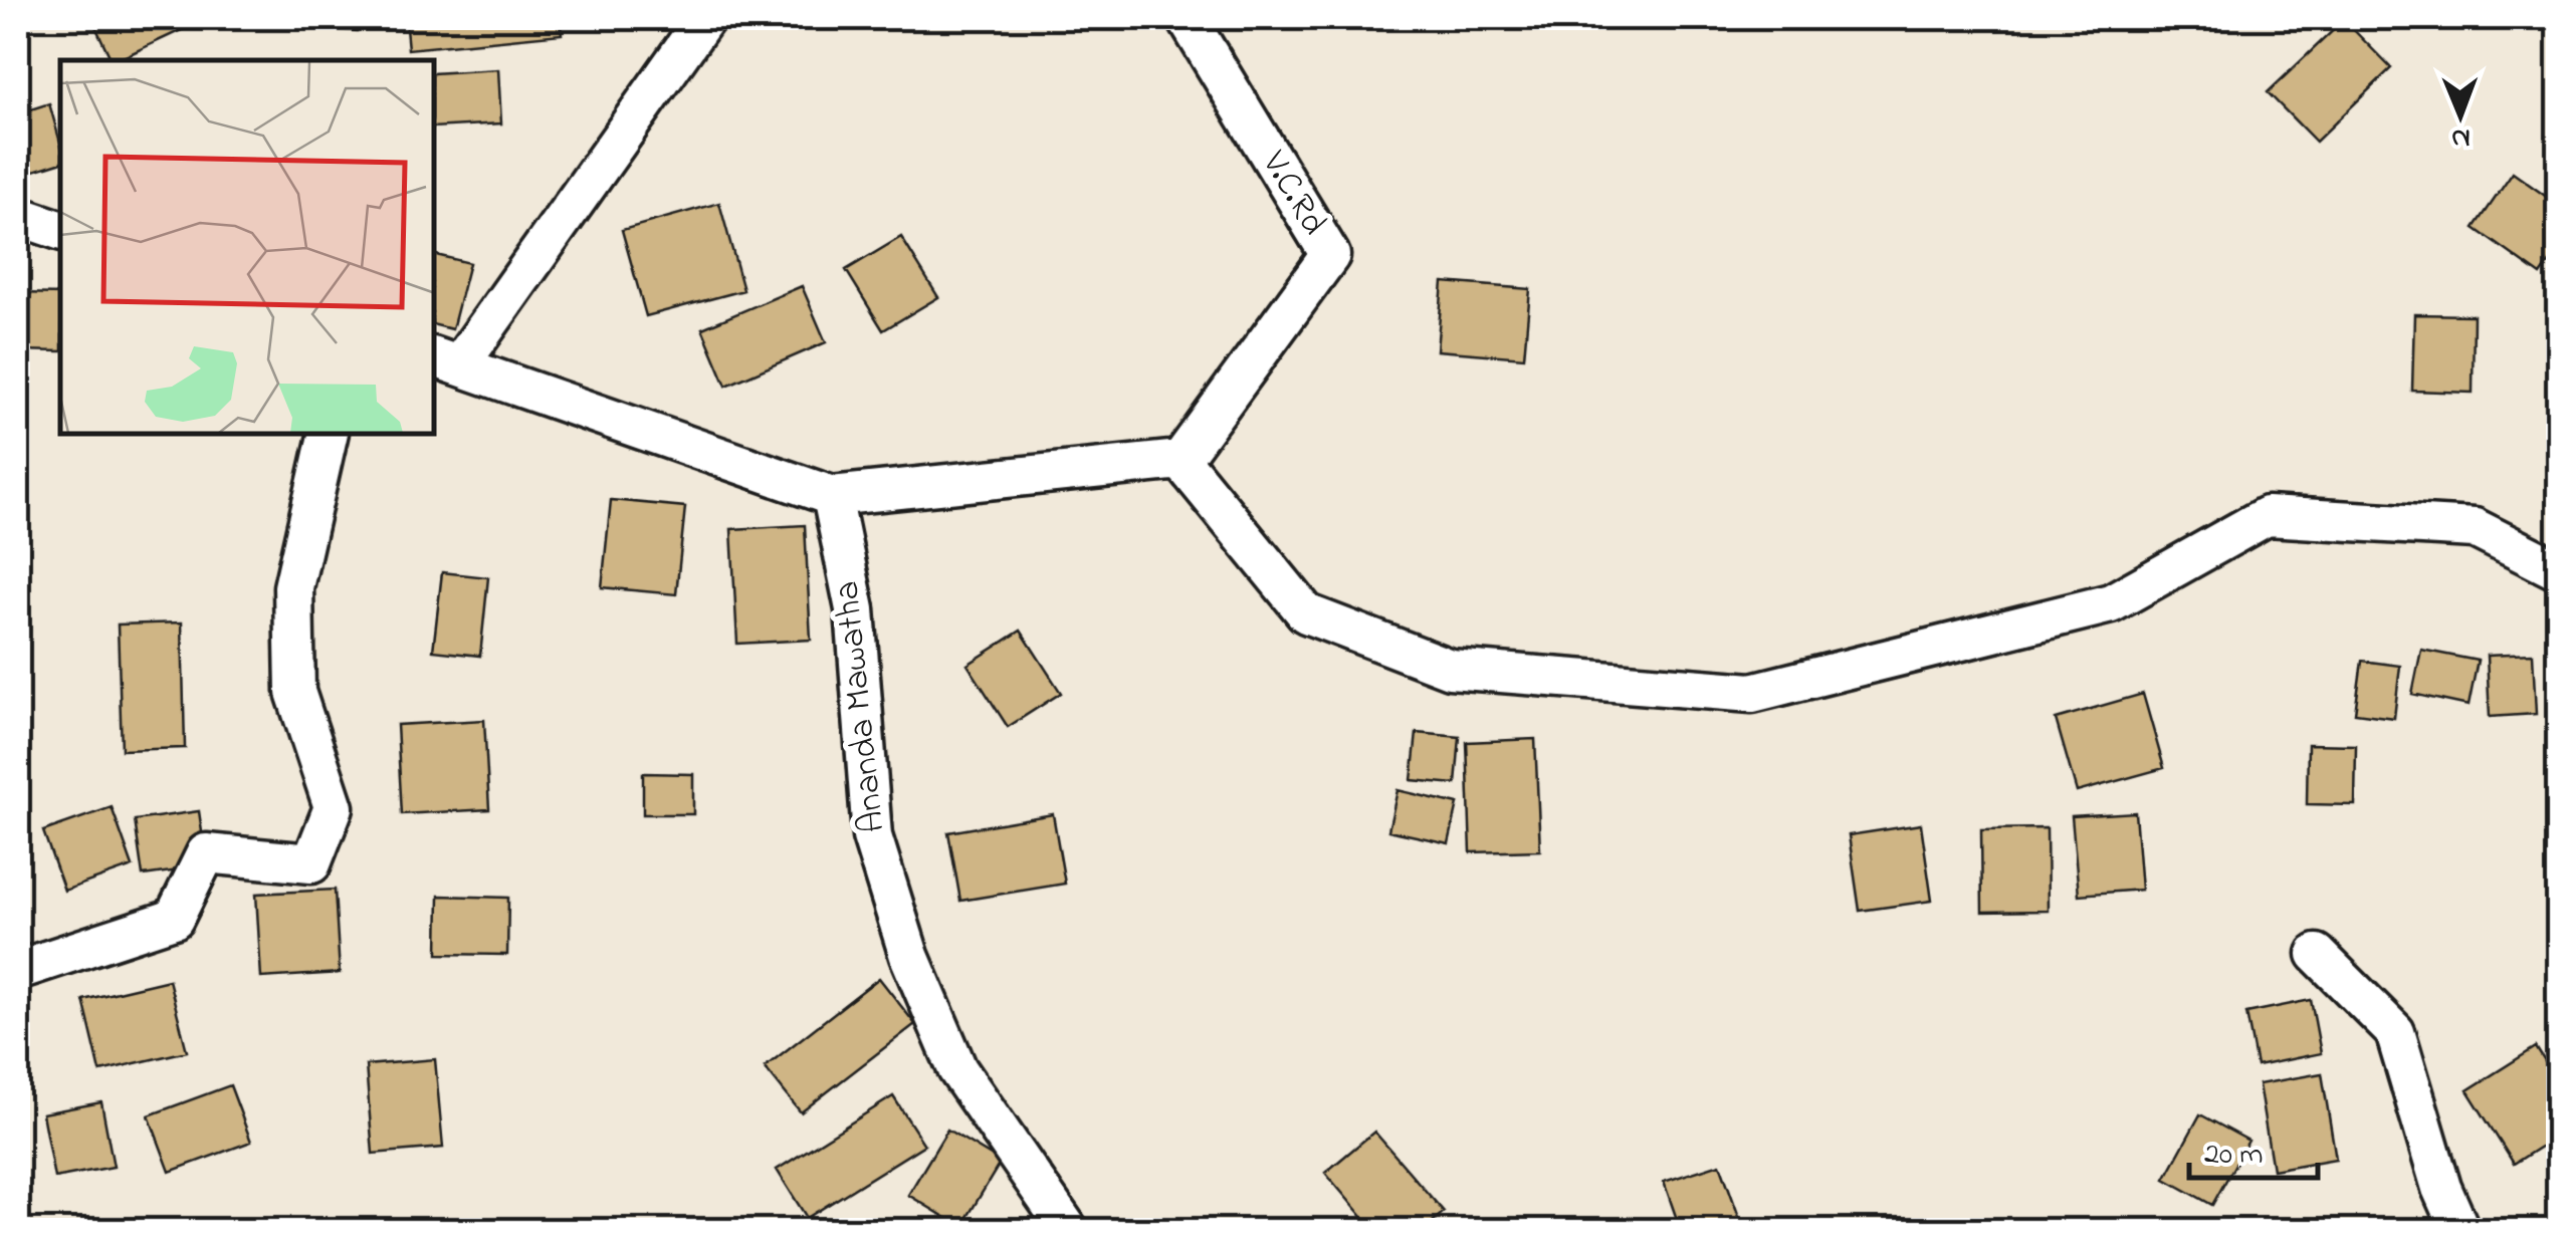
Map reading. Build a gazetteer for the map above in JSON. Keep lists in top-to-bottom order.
{
  "streets": {
    "street": ["V.C.Rd", "Ananda Mawatha"]
  },
  "scale_bar": "20 m",
  "north": "bottom"
}
